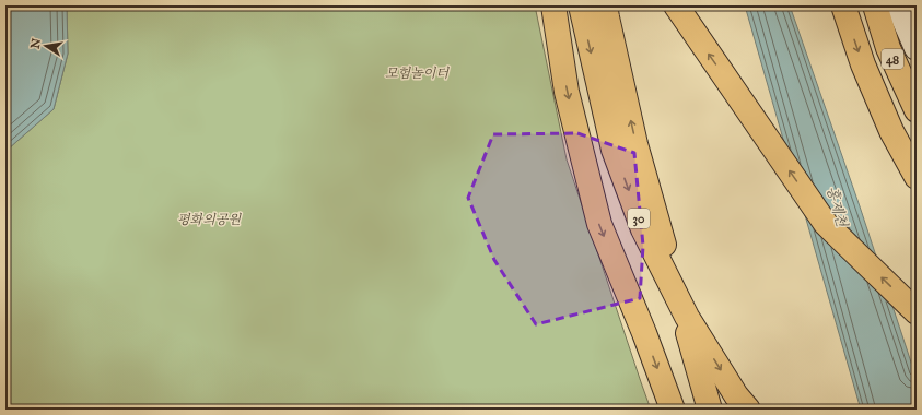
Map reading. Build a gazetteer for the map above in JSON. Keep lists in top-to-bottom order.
{
  "streets": {
    "main road": ["48", "30"]
  },
  "water": ["홍제천"],
  "parks": ["모험놀이터", "평화의공원"],
  "north": "left"
}
